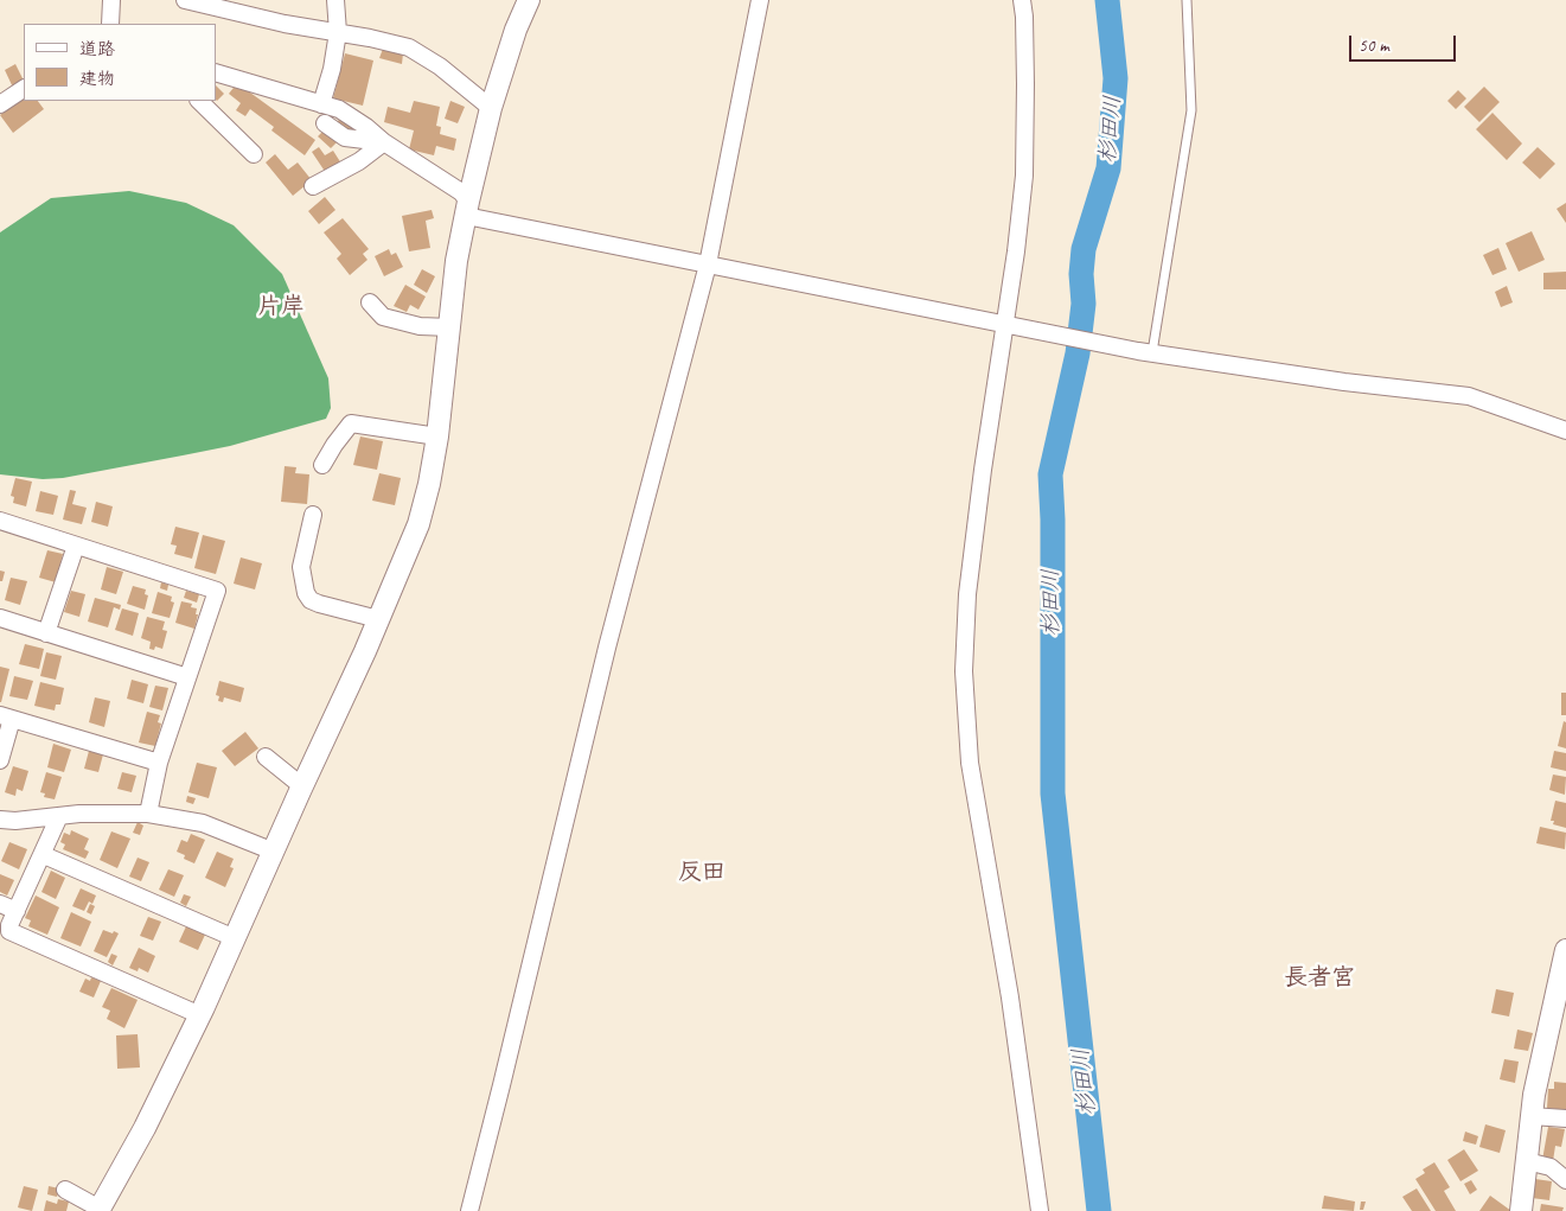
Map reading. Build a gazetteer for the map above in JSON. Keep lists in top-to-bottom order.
{
  "districts": ["片岸", "反田", "長者宮"],
  "water": ["杉田川"],
  "legend": ["道路", "建物"],
  "scale_bar": "50 m"
}
